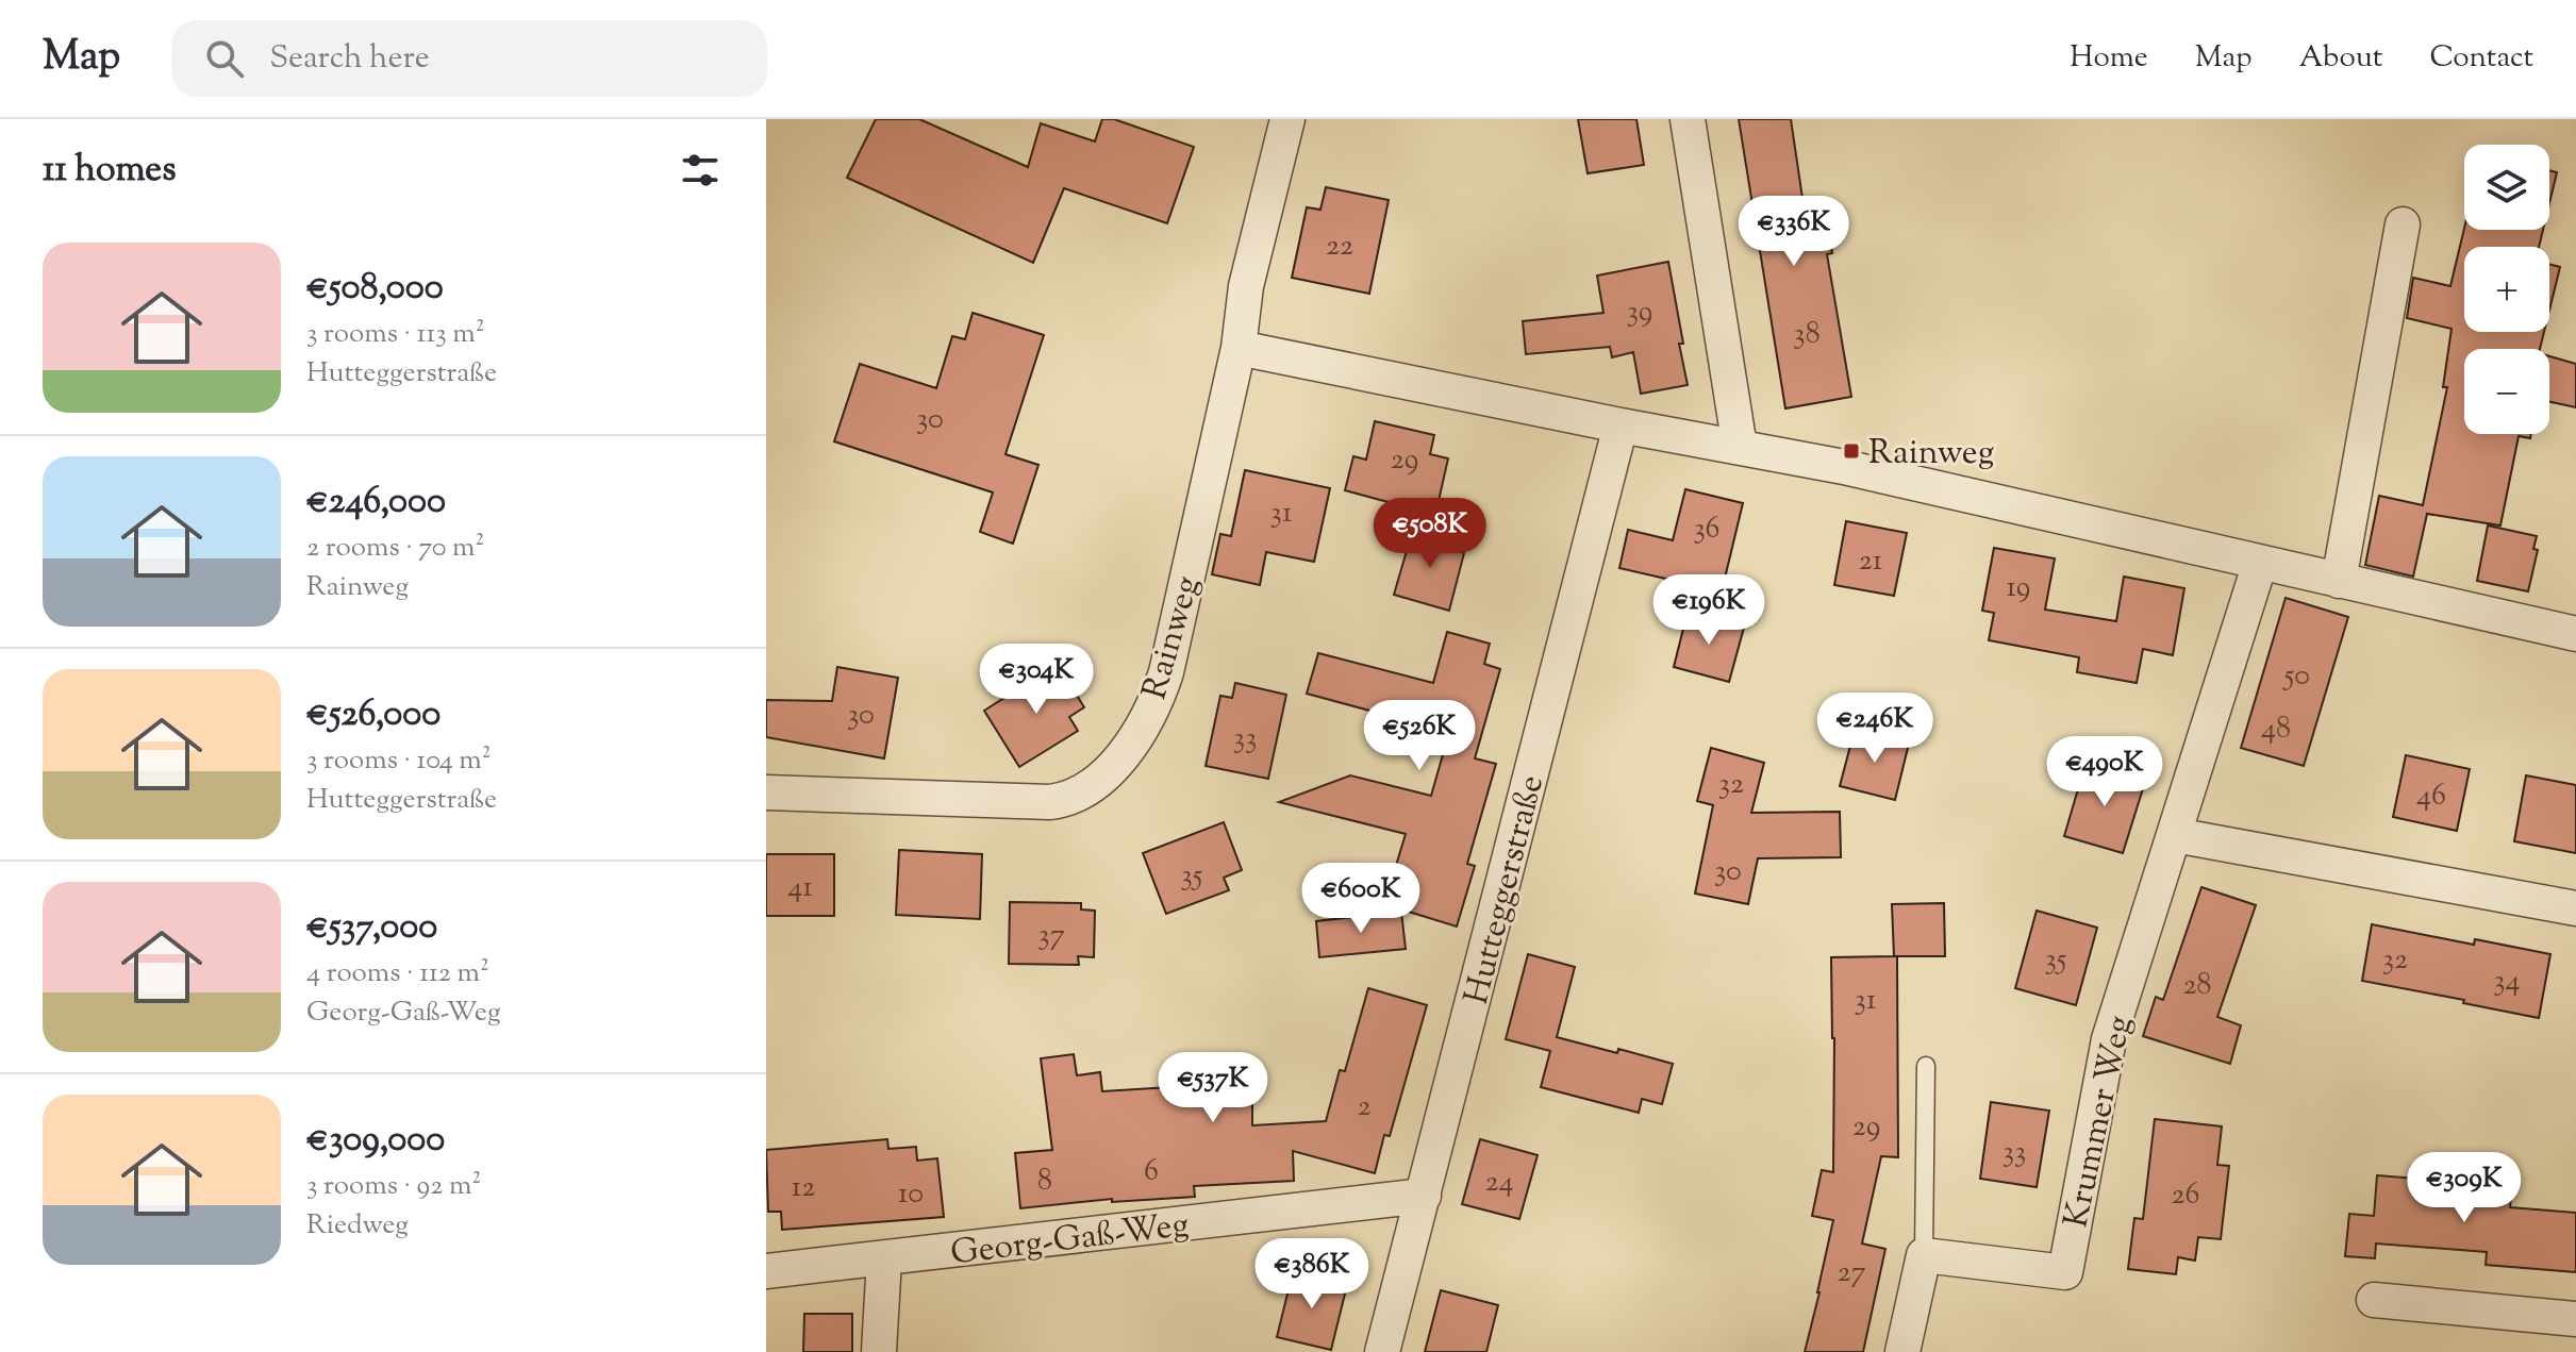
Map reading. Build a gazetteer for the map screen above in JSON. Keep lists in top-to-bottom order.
{
  "streets": {
    "street": [
      "Rainweg",
      "Hutteggerstraße",
      "Krummer Weg",
      "Georg-Gaß-Weg"
    ]
  },
  "crossings": [
    ["Hutteggerstraße", "Georg-Gaß-Weg"]
  ],
  "places": {
    "transit": ["Rainweg"]
  },
  "house_numbers": [
    "22",
    "39",
    "38",
    "30",
    "29",
    "31",
    "36",
    "21",
    "19",
    "50",
    "30",
    "48",
    "33",
    "32",
    "46",
    "30",
    "35",
    "41",
    "37",
    "35",
    "32",
    "34",
    "28",
    "31",
    "2",
    "29",
    "33",
    "6",
    "8",
    "24",
    "12",
    "10",
    "26",
    "27"
  ],
  "page": {
    "header": "Map",
    "search": "Search here",
    "nav": [
      "Home",
      "Map",
      "About",
      "Contact"
    ],
    "heading": "11 homes",
    "map_buttons": ["+", "−"],
    "price": [
      "€336K",
      "€508K",
      "€196K",
      "€304K",
      "€246K",
      "€526K",
      "€490K",
      "€600K",
      "€537K",
      "€309K",
      "€386K"
    ],
    "list": [
      {
        "name": "€508,000",
        "note": "3 rooms · 113 m² · Hutteggerstraße"
      },
      {
        "name": "€246,000",
        "note": "2 rooms · 70 m² · Rainweg"
      },
      {
        "name": "€526,000",
        "note": "3 rooms · 104 m² · Hutteggerstraße"
      },
      {
        "name": "€537,000",
        "note": "4 rooms · 112 m² · Georg-Gaß-Weg"
      },
      {
        "name": "€309,000",
        "note": "3 rooms · 92 m² · Riedweg"
      }
    ]
  }
}
